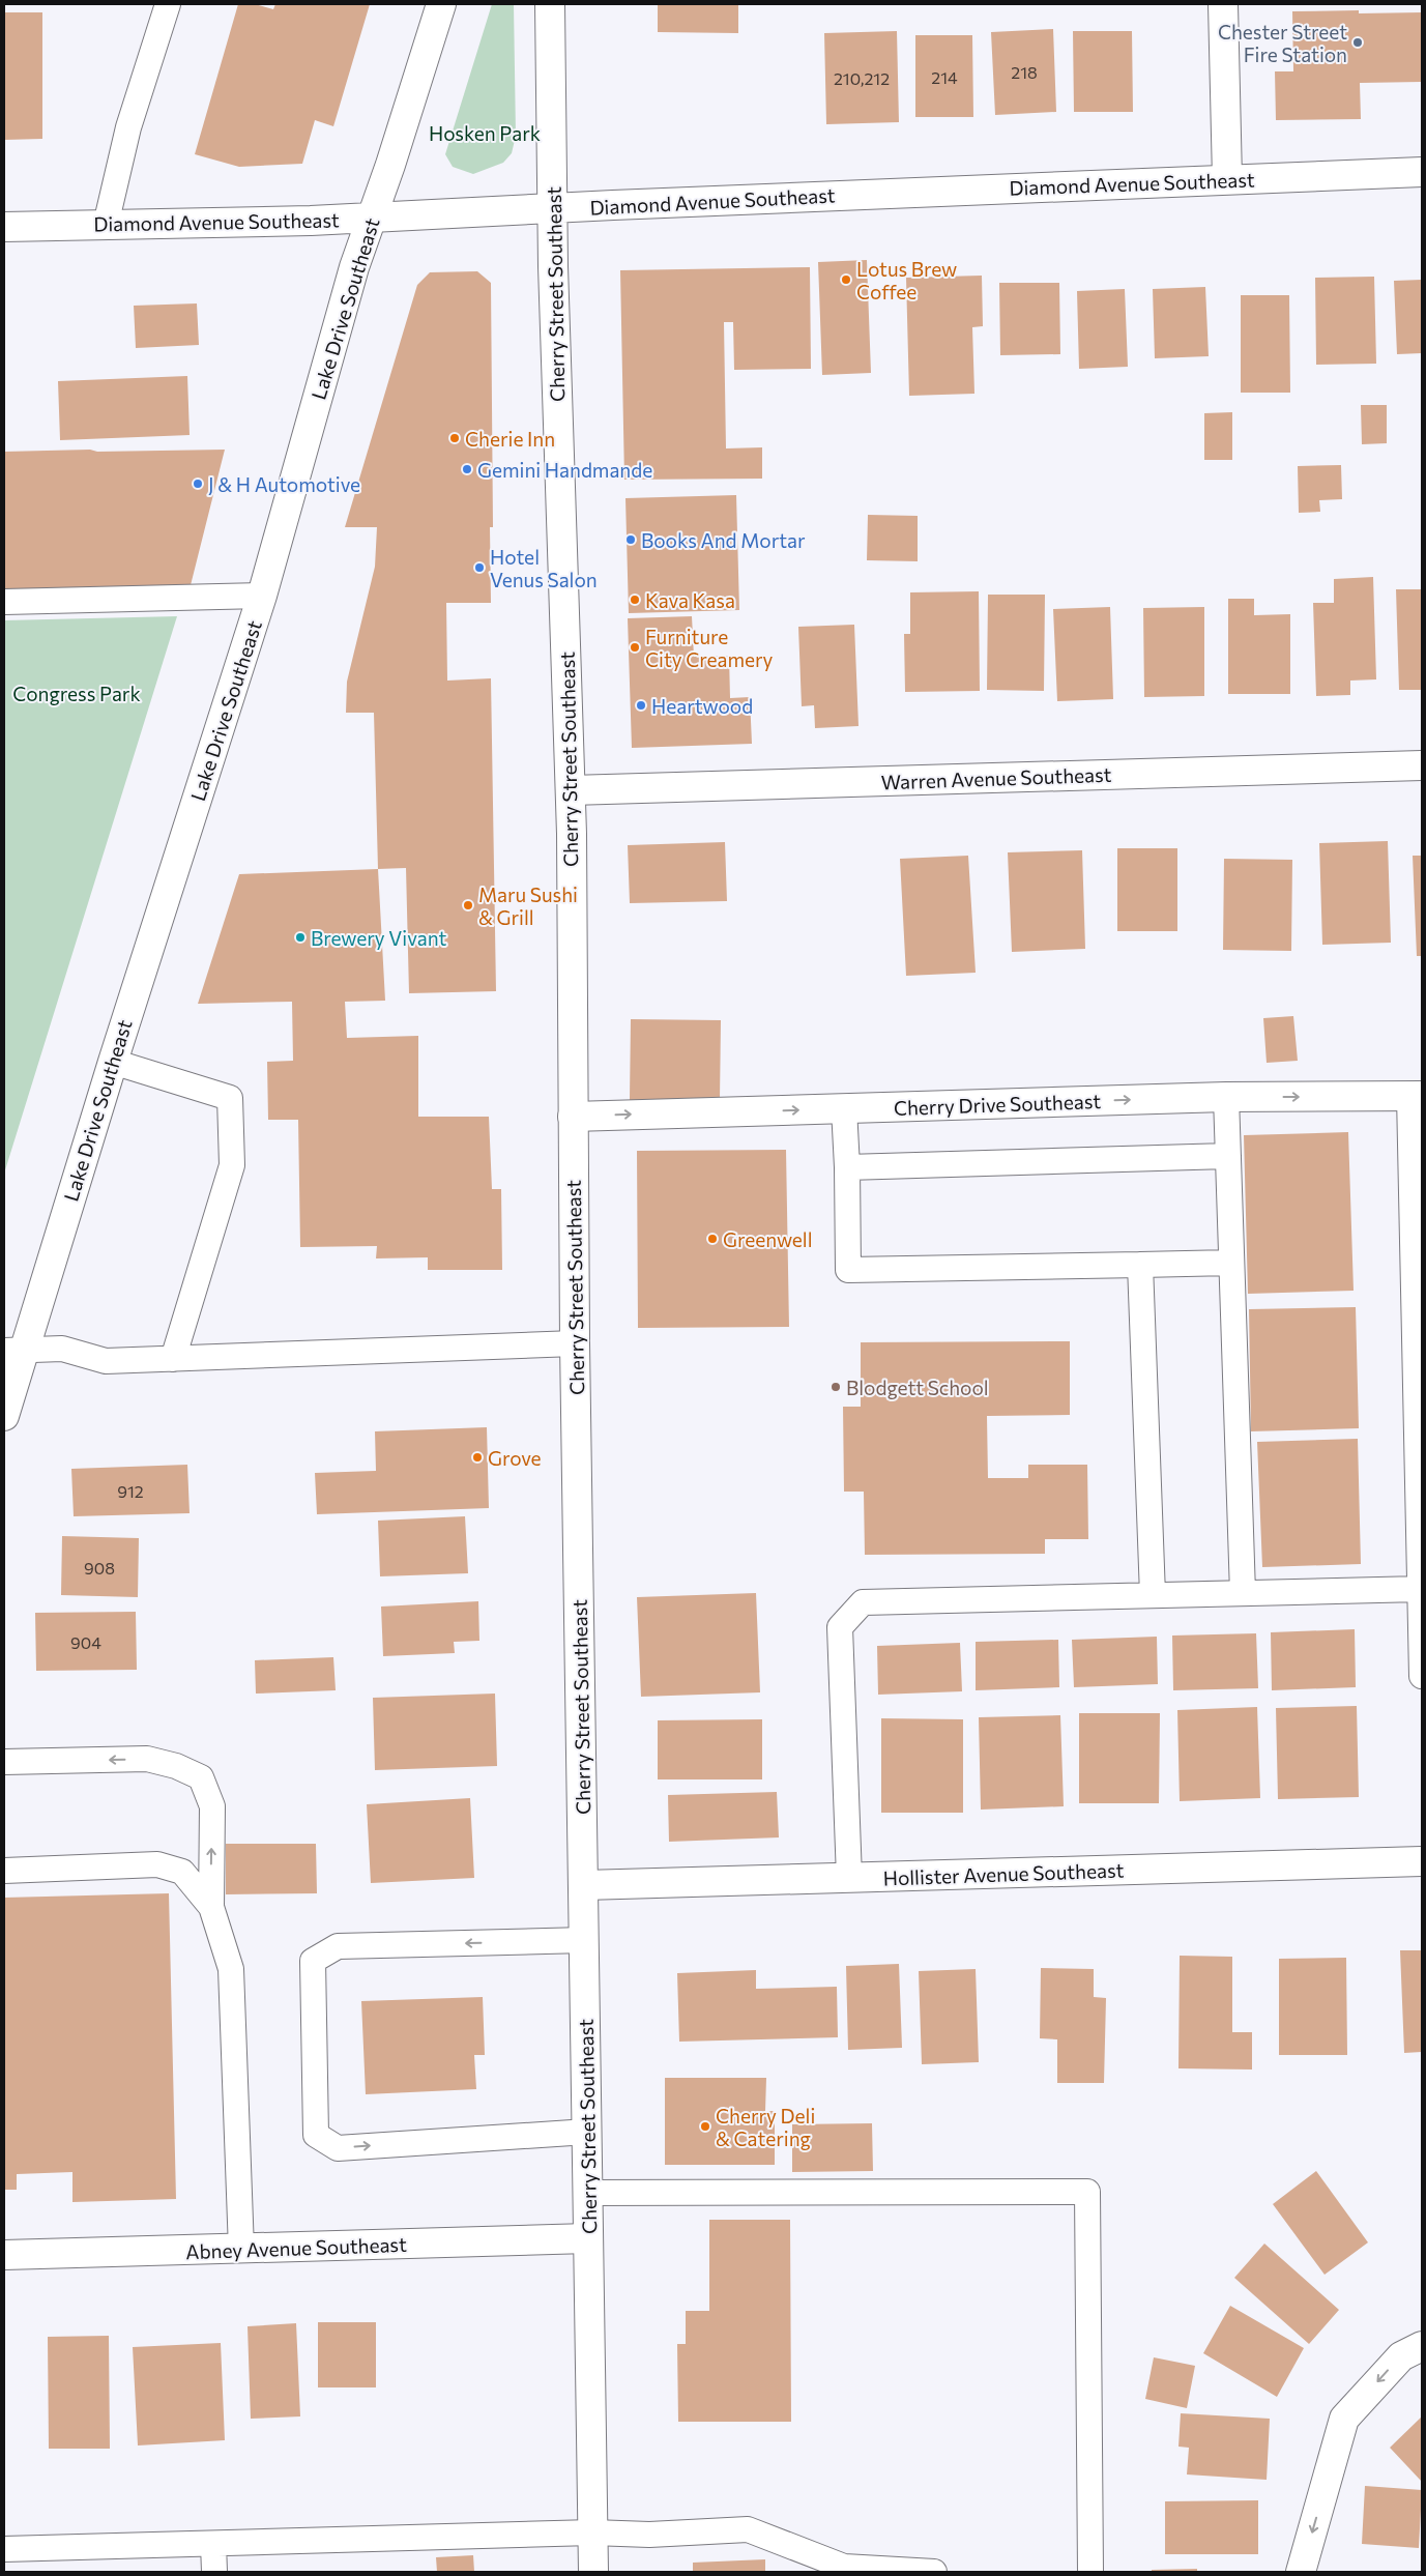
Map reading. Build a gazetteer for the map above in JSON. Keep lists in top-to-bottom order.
{
  "streets": {
    "street": [
      "Diamond Avenue Southeast",
      "Cherry Street Southeast",
      "Lake Drive Southeast",
      "Warren Avenue Southeast",
      "Cherry Drive Southeast",
      "Hollister Avenue Southeast",
      "Abney Avenue Southeast"
    ]
  },
  "crossings": [
    ["Diamond Avenue Southeast", "Cherry Street Southeast"],
    ["Diamond Avenue Southeast", "Lake Drive Southeast"],
    ["Cherry Street Southeast", "Warren Avenue Southeast"],
    ["Cherry Street Southeast", "Cherry Drive Southeast"],
    ["Cherry Street Southeast", "Hollister Avenue Southeast"],
    ["Cherry Street Southeast", "Abney Avenue Southeast"]
  ],
  "one_way": ["Cherry Drive Southeast"],
  "parks": ["Hosken Park", "Congress Park"],
  "places": [
    "Chester Street Fire Station",
    "Lotus Brew Coffee",
    "Cherie Inn",
    "Gemini Handmande",
    "J & H Automotive",
    "Books And Mortar",
    "Hotel Venus Salon",
    "Kava Kasa",
    "Furniture City Creamery",
    "Heartwood",
    "Maru Sushi & Grill",
    "Brewery Vivant",
    "Greenwell",
    "Blodgett School",
    "Grove",
    "Cherry Deli & Catering"
  ],
  "house_numbers": [
    "218",
    "214",
    "210,212",
    "912",
    "908",
    "904"
  ]
}
